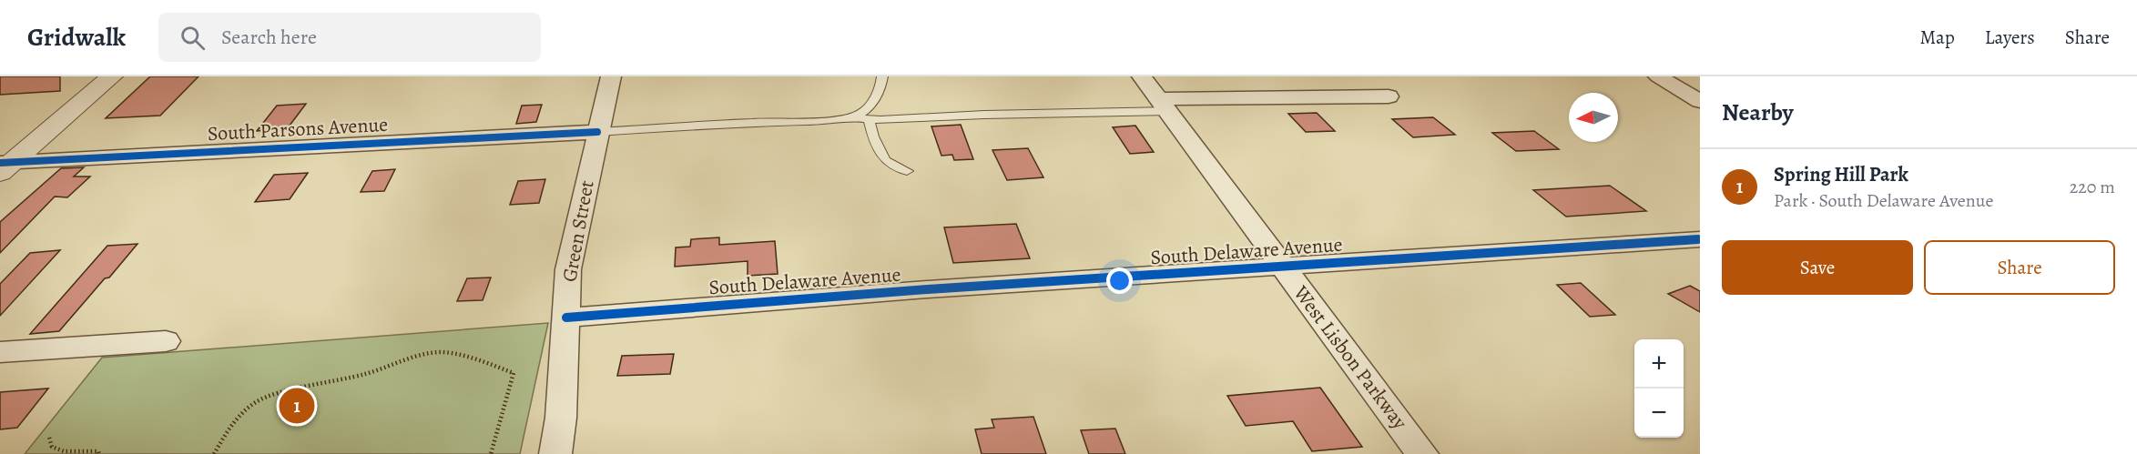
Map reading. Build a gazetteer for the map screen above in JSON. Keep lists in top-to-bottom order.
{
  "streets": {
    "street": [
      "South Parsons Avenue",
      "Green Street",
      "South Delaware Avenue",
      "West Lisbon Parkway"
    ]
  },
  "crossings": [
    ["South Parsons Avenue", "Green Street"],
    ["Green Street", "South Delaware Avenue"],
    ["South Delaware Avenue", "West Lisbon Parkway"]
  ],
  "north": "left",
  "page": {
    "header": "Gridwalk",
    "search": "Search here",
    "nav": ["Map", "Layers", "Share"],
    "heading": "Nearby",
    "list": [
      {
        "mark": "1",
        "name": "Spring Hill Park",
        "note": "Park · South Delaware Avenue",
        "value": "220 m"
      }
    ],
    "buttons": ["Save", "Share"],
    "map_buttons": ["+", "−"],
    "pins": "1"
  }
}
